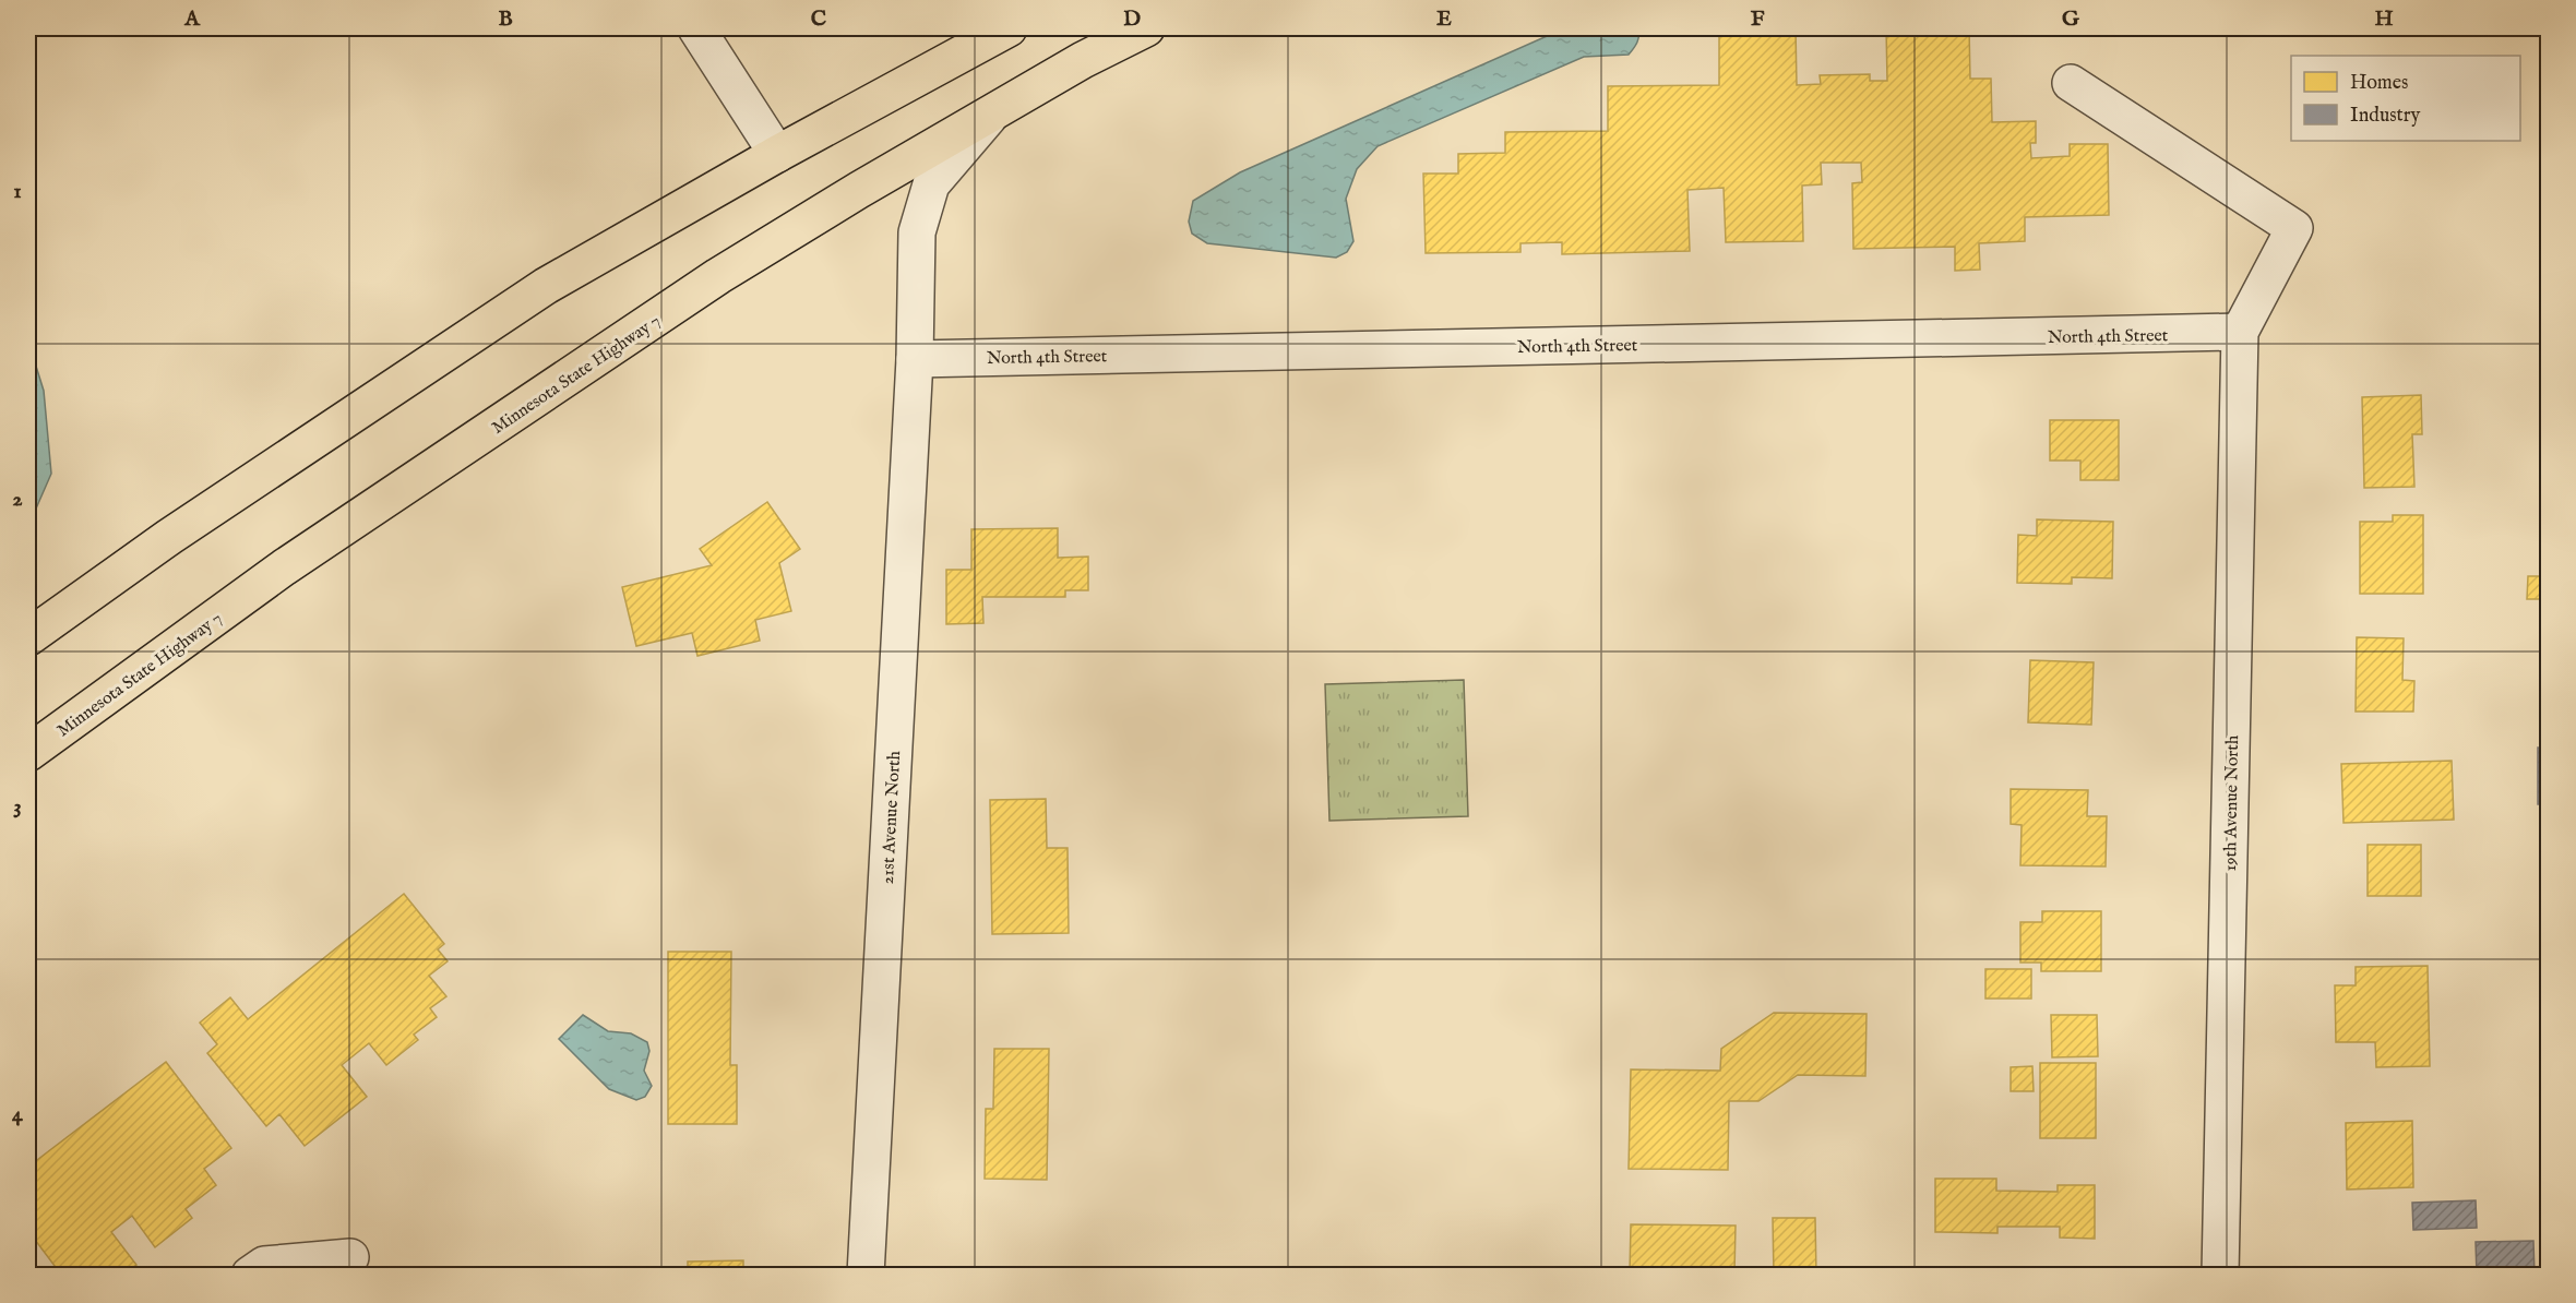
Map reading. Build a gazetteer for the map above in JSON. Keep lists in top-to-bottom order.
{
  "streets": {
    "highway": ["Minnesota State Highway 7"],
    "street": ["North 4th Street", "19th Avenue North", "21st Avenue North"]
  },
  "crossings": [
    ["North 4th Street", "19th Avenue North"],
    ["North 4th Street", "21st Avenue North"],
    ["Minnesota State Highway 7", "21st Avenue North"]
  ],
  "legend": ["Homes", "Industry"],
  "grid": {
    "columns": [
      "A",
      "B",
      "C",
      "D",
      "E",
      "F",
      "G",
      "H"
    ],
    "rows": [
      "1",
      "2",
      "3",
      "4"
    ]
  }
}
